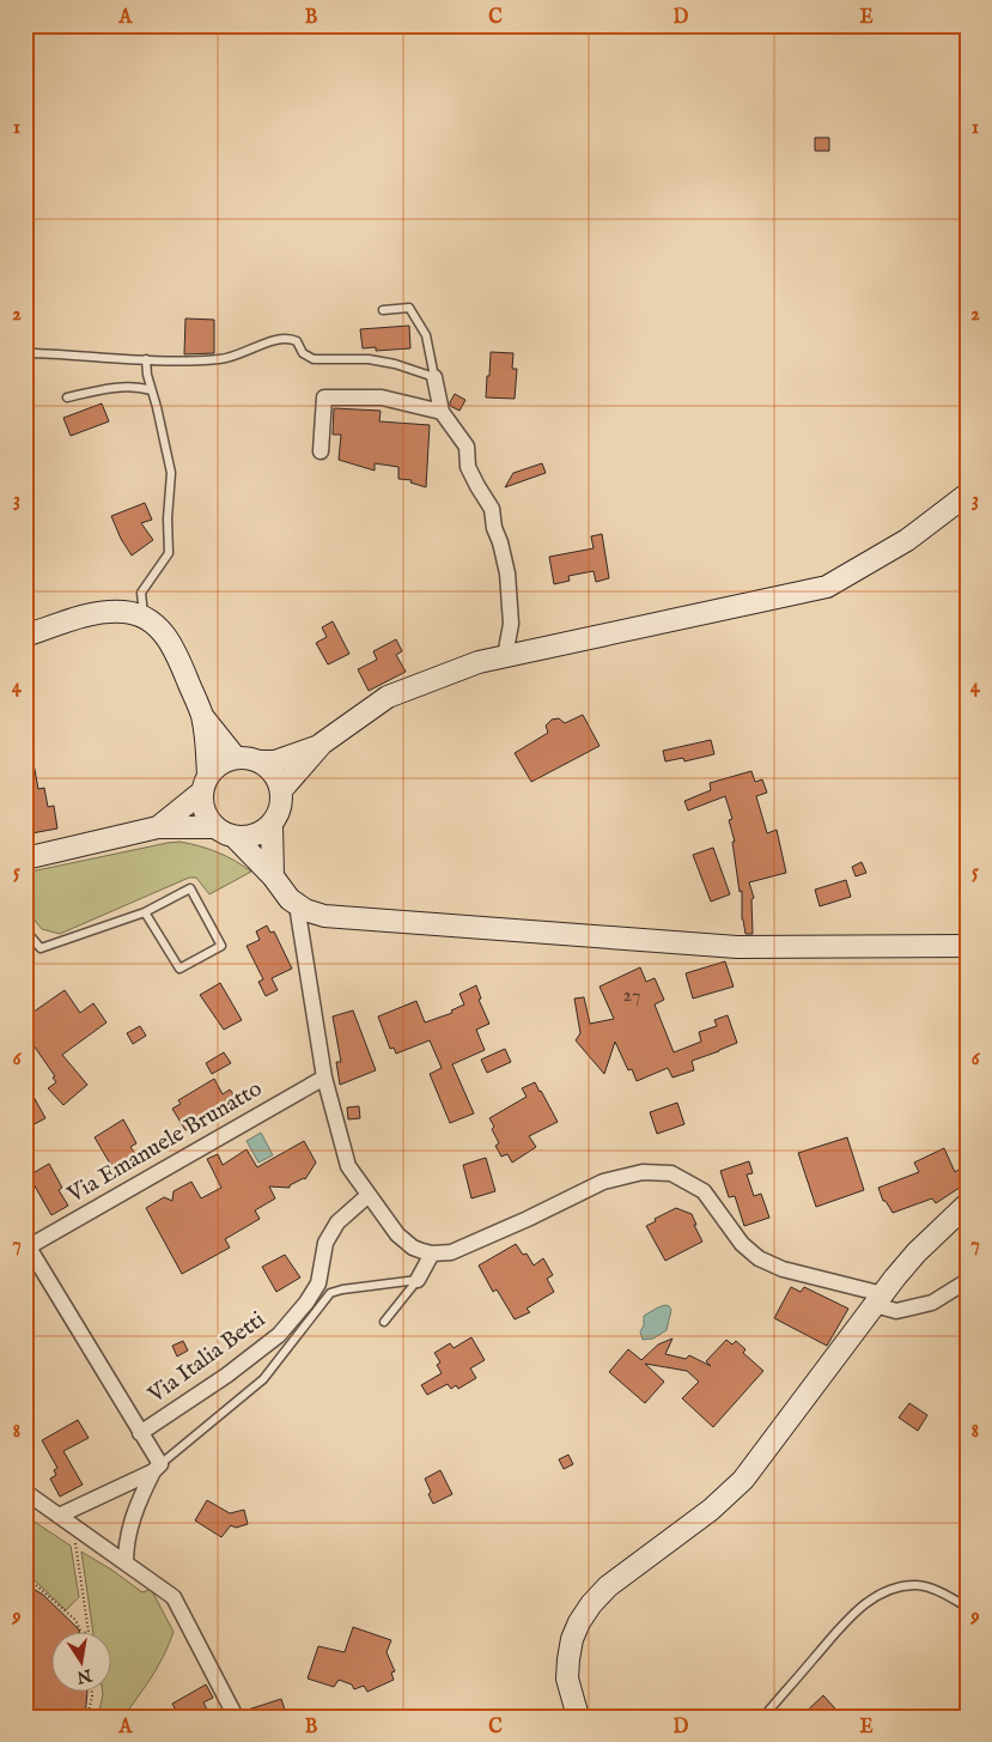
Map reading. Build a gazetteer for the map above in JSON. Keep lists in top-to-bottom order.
{
  "streets": {
    "street": ["Via Emanuele Brunatto", "Via Italia Betti"]
  },
  "house_numbers": ["27"],
  "north": "bottom",
  "grid": {
    "columns": [
      "A",
      "B",
      "C",
      "D",
      "E"
    ],
    "rows": [
      "1",
      "2",
      "3",
      "4",
      "5",
      "6",
      "7",
      "8",
      "9"
    ]
  }
}
